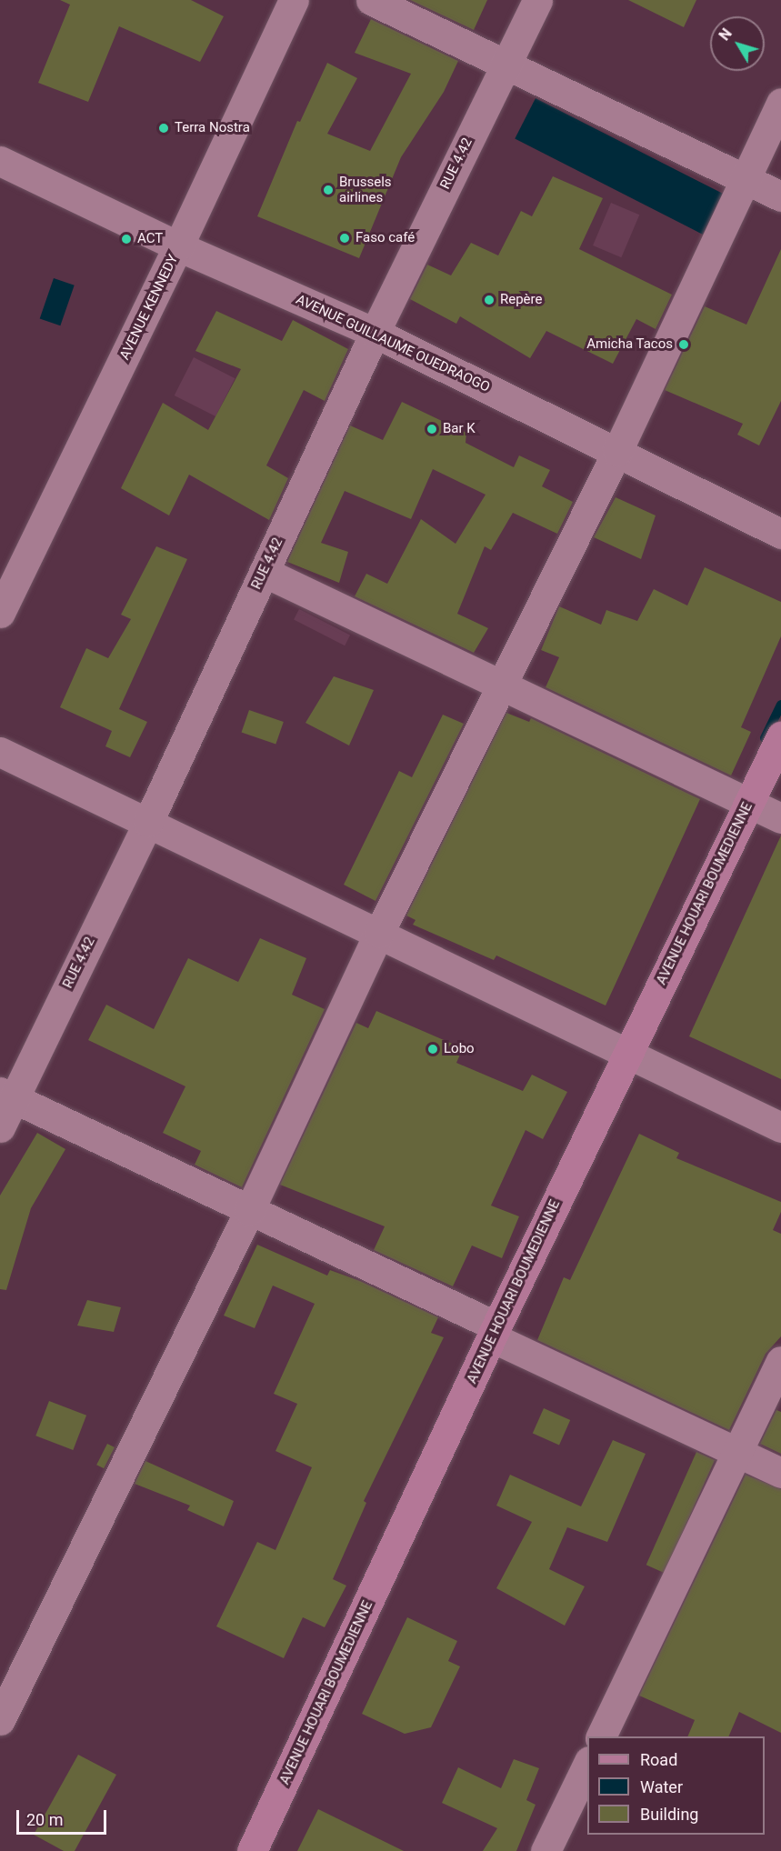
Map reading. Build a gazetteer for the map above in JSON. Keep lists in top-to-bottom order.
{
  "streets": {
    "main road": ["AVENUE HOUARI BOUMEDIENNE"],
    "street": ["RUE 4.42", "AVENUE KENNEDY", "AVENUE GUILLAUME OUEDRAOGO"]
  },
  "crossings": [
    ["RUE 4.42", "AVENUE GUILLAUME OUEDRAOGO"],
    ["AVENUE KENNEDY", "AVENUE GUILLAUME OUEDRAOGO"]
  ],
  "places": [
    "Terra Nostra",
    "Brussels airlines",
    "Faso café",
    "ACT",
    "Repère",
    "Amicha Tacos",
    "Bar K",
    "Lobo"
  ],
  "legend": ["Road", "Water", "Building"],
  "scale_bar": "20 m",
  "north": "top left"
}
